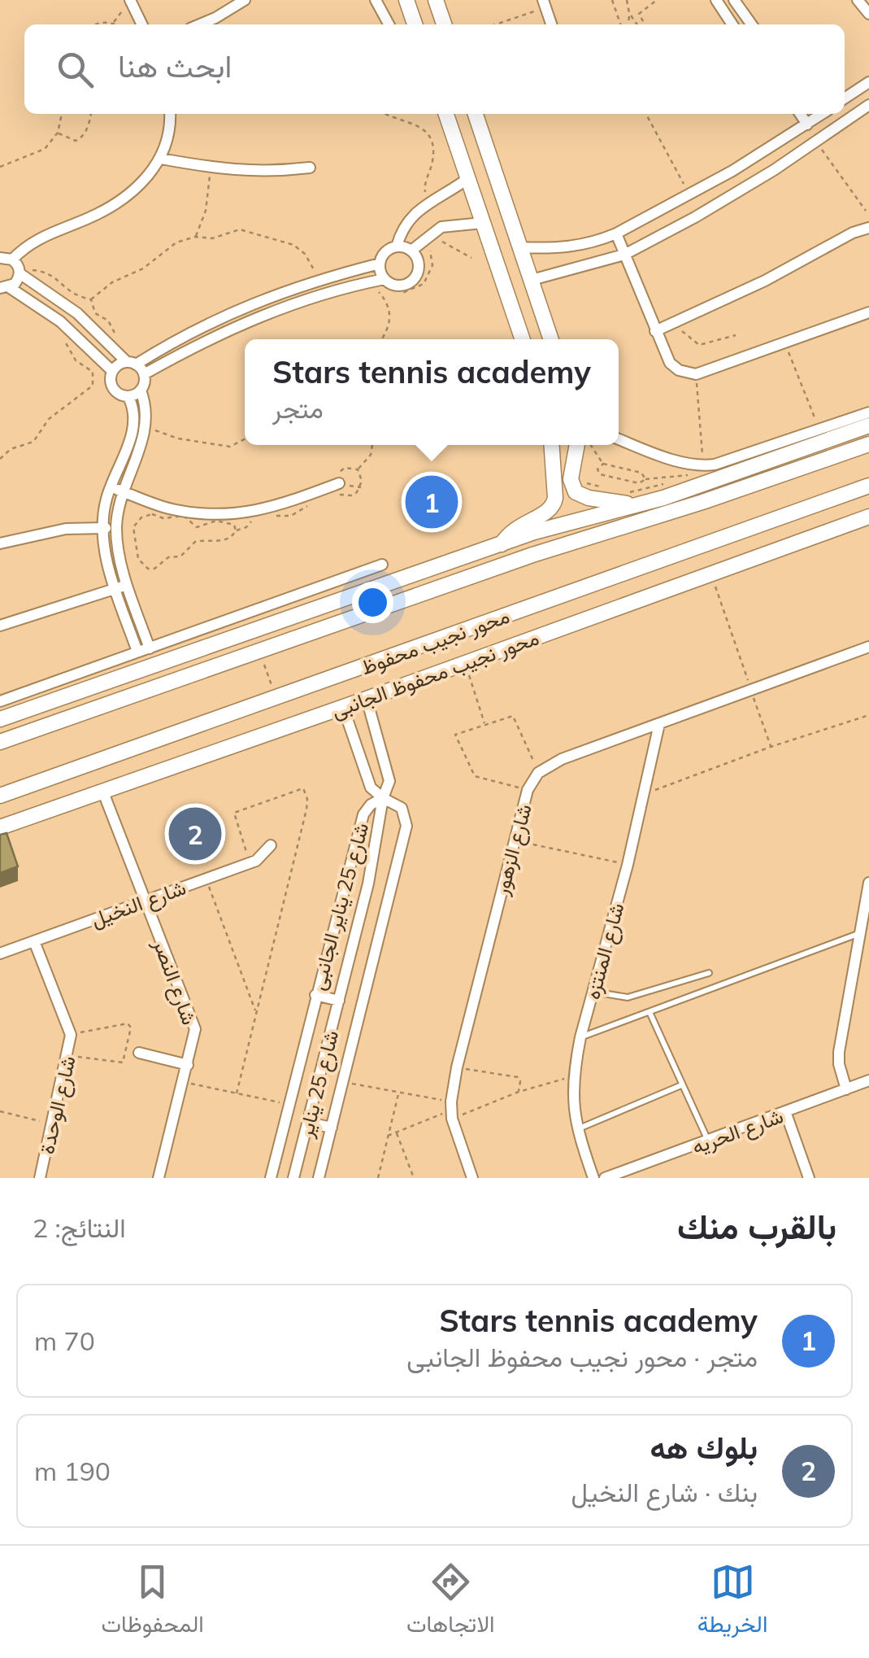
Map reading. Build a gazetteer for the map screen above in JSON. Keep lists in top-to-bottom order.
{
  "streets": {
    "street": [
      "محور نجيب محفوظ",
      "محور نجيب محفوظ الجانبى",
      "شارع الزهور",
      "شارع النخيل",
      "شارع 25 يناير الجانبى",
      "شارع المنتزه",
      "شارع النصر",
      "شارع 25 يناير",
      "شارع الوحدة",
      "شارع الحريه"
    ]
  },
  "crossings": [
    ["محور نجيب محفوظ الجانبى", "شارع النصر"],
    ["محور نجيب محفوظ الجانبى", "شارع 25 يناير"],
    ["شارع النخيل", "شارع النصر"],
    ["شارع النخيل", "شارع الوحدة"],
    ["شارع 25 يناير الجانبى", "شارع 25 يناير"]
  ],
  "page": {
    "search": "ابحث هنا",
    "popup": ["Stars tennis academy", "متجر"],
    "pins": ["1", "2"],
    "heading": ["بالقرب منك", "النتائج: 2"],
    "list": [
      {
        "mark": "1",
        "name": "Stars tennis academy",
        "note": "متجر · محور نجيب محفوظ الجانبى",
        "value": "70 m"
      },
      {
        "mark": "2",
        "name": "بلوك هه",
        "note": "بنك · شارع النخيل",
        "value": "190 m"
      }
    ],
    "nav": ["الخريطة", "الاتجاهات", "المحفوظات"]
  }
}
